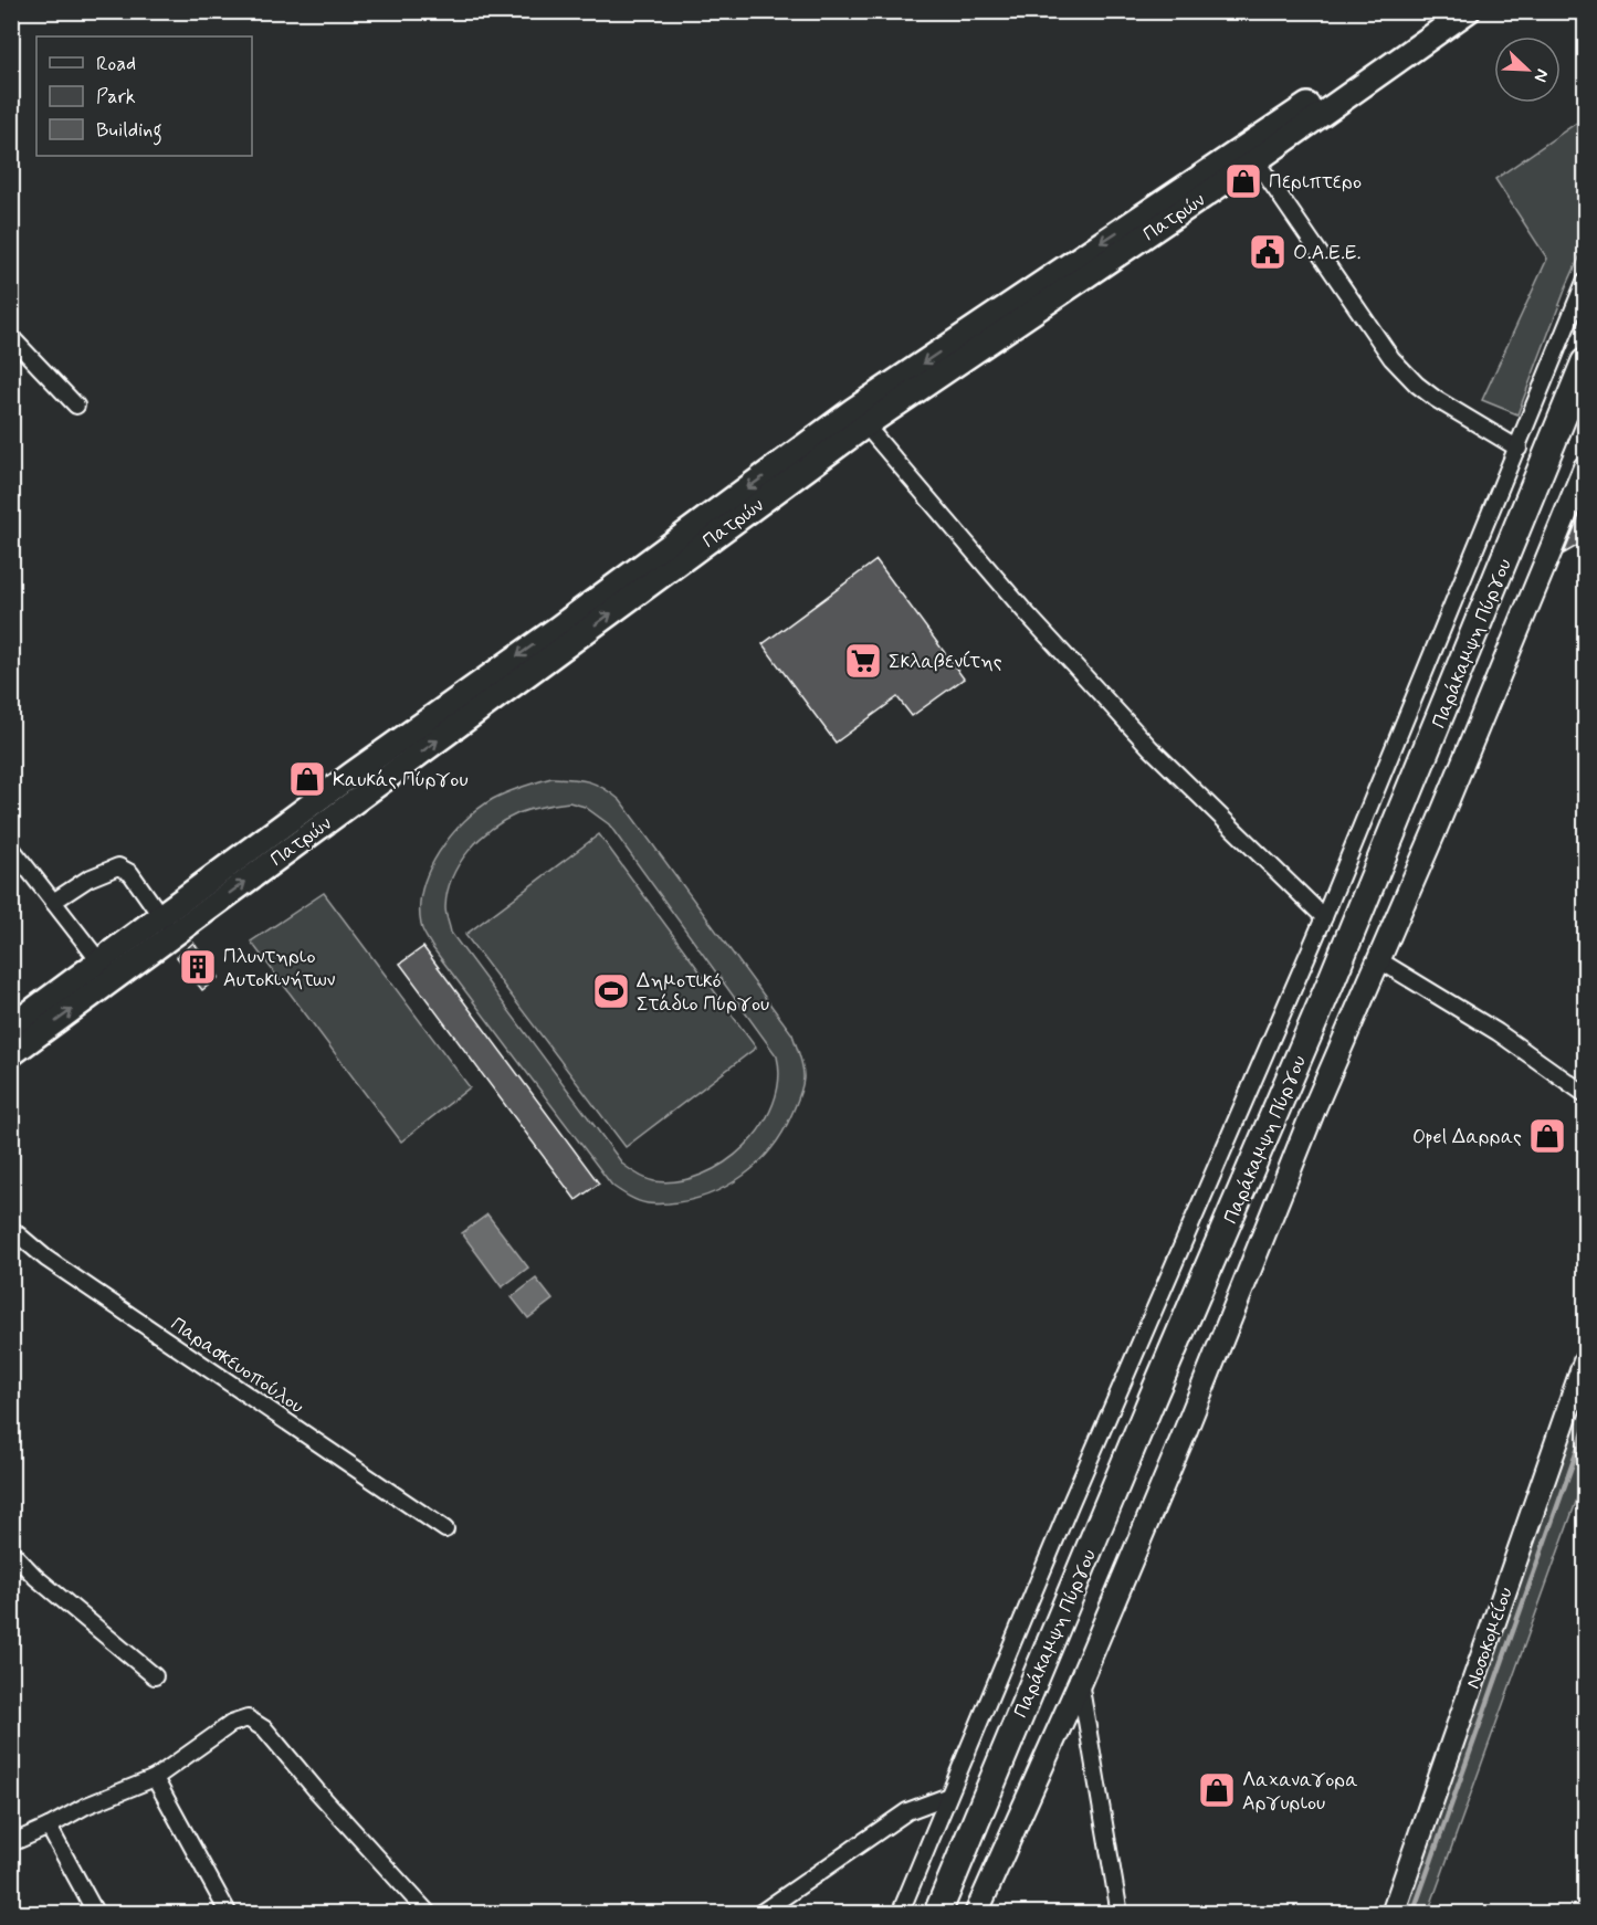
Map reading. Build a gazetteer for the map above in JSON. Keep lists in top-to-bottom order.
{
  "streets": {
    "highway": ["Παράκαμψη Πύργου"],
    "main road": ["Πατρών"],
    "street": ["Παρασκευοπούλου", "Νοσοκομείου"]
  },
  "places": {
    "shop": [
      "Περιπτερο",
      "Καυκάς Πύργου",
      "Opel Δαρρας",
      "Λαχαναγορα Αργυριου"
    ],
    "public building": ["Ο.Α.Ε.Ε."],
    "supermarket": ["Σκλαβενίτης"],
    "building": ["Πλυντηριο Αυτοκινήτων"],
    "sports": ["Δημοτικό Στάδιο Πύργου"]
  },
  "legend": ["Road", "Park", "Building"],
  "north": "bottom right"
}
